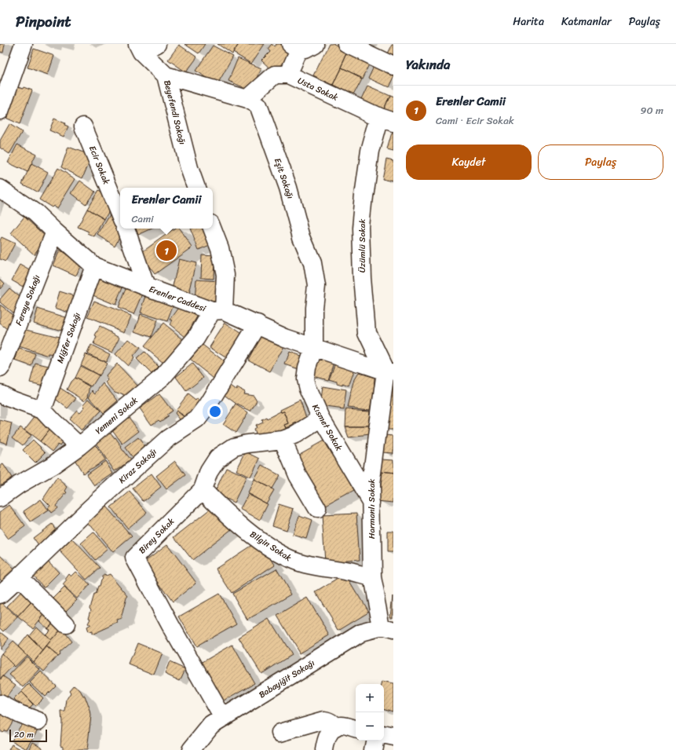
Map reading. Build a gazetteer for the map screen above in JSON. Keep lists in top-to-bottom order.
{
  "streets": {
    "street": [
      "Usta Sokak",
      "Beyefendi Sokağı",
      "Ecir Sokak",
      "Eşit Sokağı",
      "Üzümlü Sokak",
      "Erenler Caddesi",
      "Feraye Sokağı",
      "Miğfer Sokağı",
      "Yemeni Sokak",
      "Kısmet Sokak",
      "Kiraz Sokağı",
      "Harmanlı Sokak",
      "Birey Sokak",
      "Bilgin Sokak",
      "Babayiğit Sokağı"
    ]
  },
  "crossings": [
    ["Usta Sokak", "Eşit Sokağı"],
    ["Usta Sokak", "Üzümlü Sokak"],
    ["Beyefendi Sokağı", "Eşit Sokağı"],
    ["Eşit Sokağı", "Erenler Caddesi"],
    ["Eşit Sokağı", "Kısmet Sokak"],
    ["Üzümlü Sokak", "Erenler Caddesi"],
    ["Üzümlü Sokak", "Harmanlı Sokak"],
    ["Erenler Caddesi", "Feraye Sokağı"],
    ["Erenler Caddesi", "Miğfer Sokağı"],
    ["Erenler Caddesi", "Yemeni Sokak"],
    ["Erenler Caddesi", "Kısmet Sokak"],
    ["Erenler Caddesi", "Kiraz Sokağı"],
    ["Erenler Caddesi", "Harmanlı Sokak"],
    ["Kısmet Sokak", "Harmanlı Sokak"],
    ["Kısmet Sokak", "Birey Sokak"],
    ["Harmanlı Sokak", "Bilgin Sokak"],
    ["Harmanlı Sokak", "Babayiğit Sokağı"],
    ["Birey Sokak", "Bilgin Sokak"],
    ["Birey Sokak", "Babayiğit Sokağı"]
  ],
  "scale_bar": "20 m",
  "page": {
    "header": "Pinpoint",
    "nav": ["Harita", "Katmanlar", "Paylaş"],
    "heading": "Yakında",
    "list": [
      {
        "mark": "1",
        "name": "Erenler Camii",
        "note": "Cami · Ecir Sokak",
        "value": "90 m"
      }
    ],
    "buttons": ["Kaydet", "Paylaş"],
    "popup": ["Erenler Camii", "Cami"],
    "pins": "1",
    "map_buttons": ["+", "−"],
    "scale": "20 m"
  }
}
